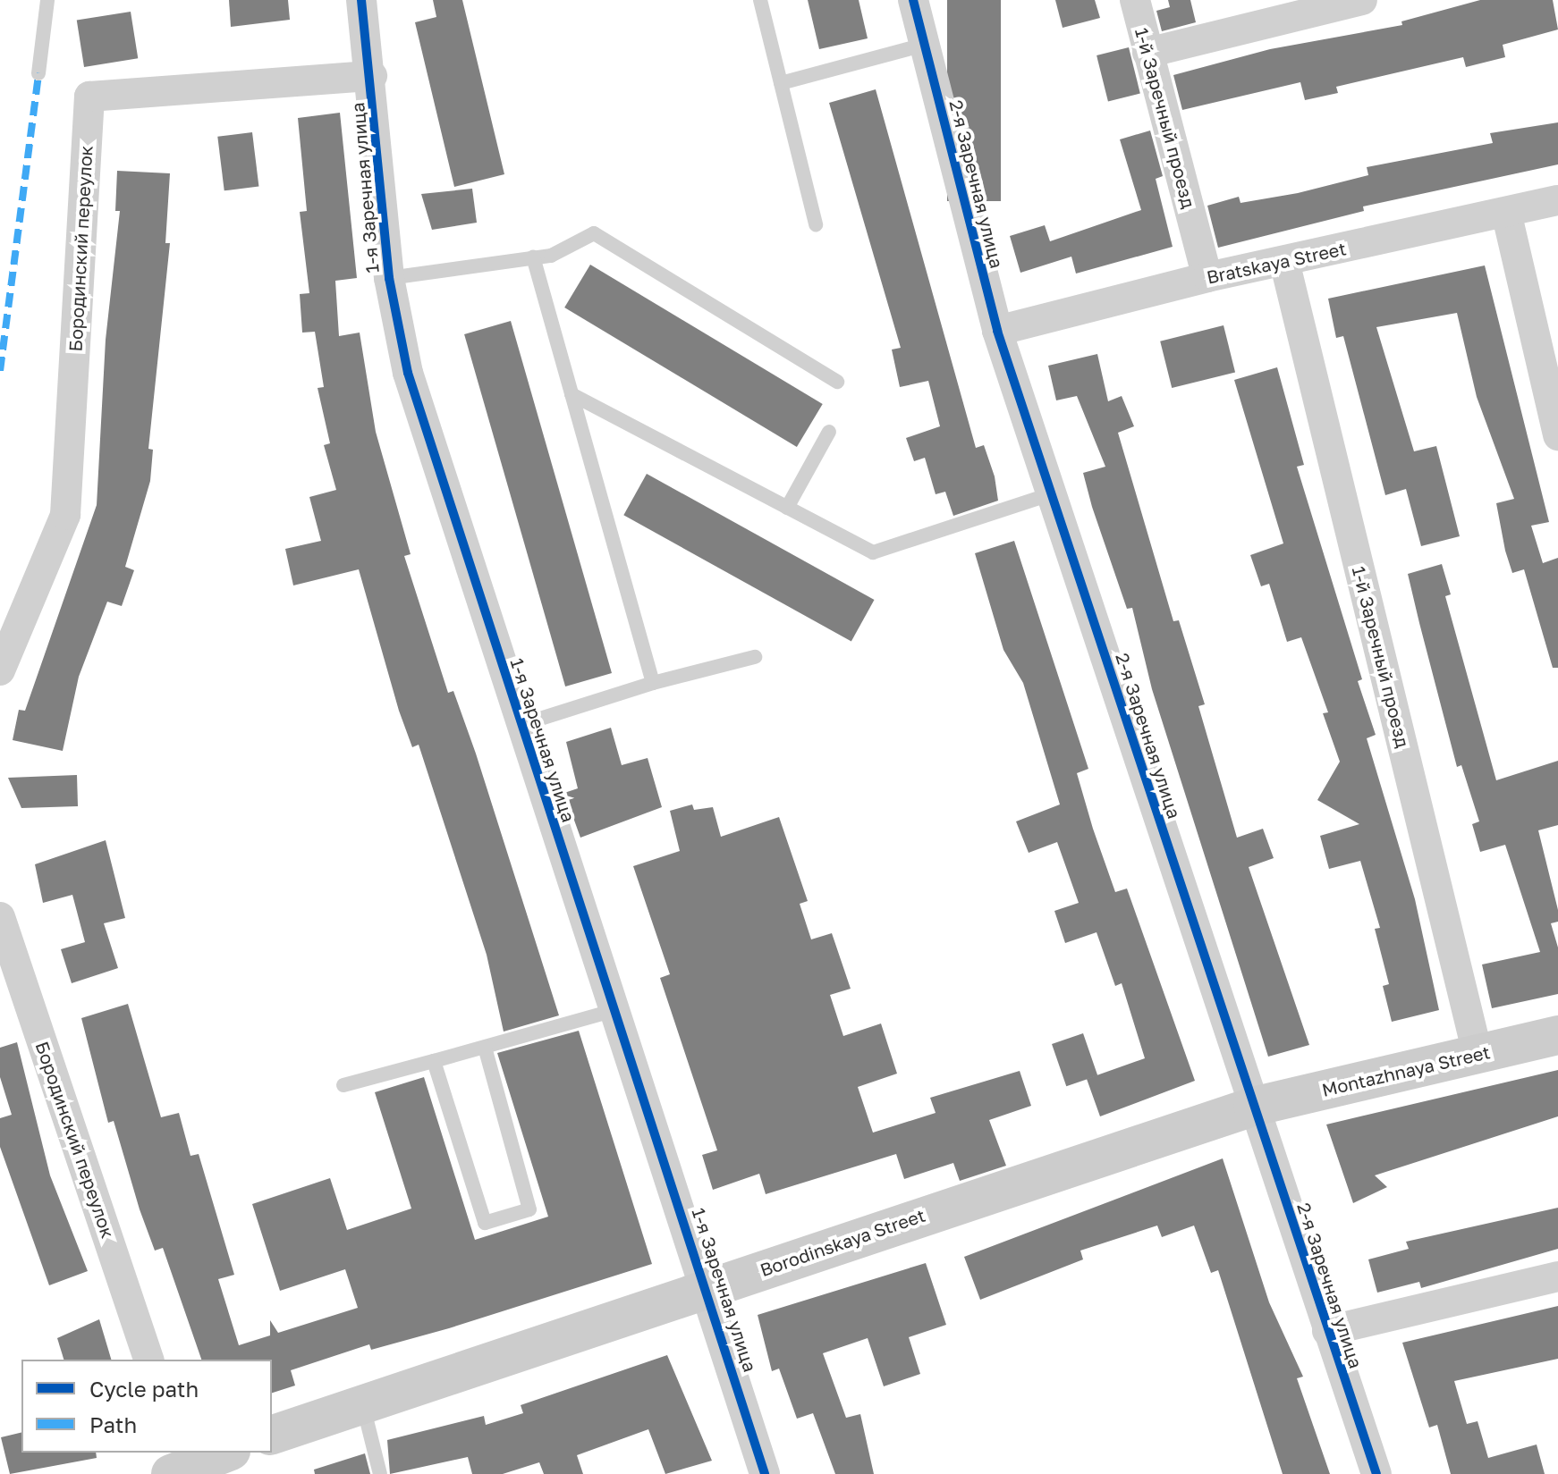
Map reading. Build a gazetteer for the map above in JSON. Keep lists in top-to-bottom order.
{
  "streets": {
    "main road": ["Montazhnaya Street", "Borodinskaya Street"],
    "street": [
      "1-й Заречный проезд",
      "2-я Заречная улица",
      "1-я Заречная улица",
      "Бородинский переулок",
      "Bratskaya Street"
    ]
  },
  "crossings": [
    ["1-й Заречный проезд", "Bratskaya Street"],
    ["1-й Заречный проезд", "Montazhnaya Street"],
    ["2-я Заречная улица", "Bratskaya Street"],
    ["2-я Заречная улица", "Montazhnaya Street"],
    ["2-я Заречная улица", "Borodinskaya Street"],
    ["1-я Заречная улица", "Бородинский переулок"],
    ["1-я Заречная улица", "Borodinskaya Street"],
    ["Montazhnaya Street", "Borodinskaya Street"]
  ],
  "legend": ["Cycle path", "Path"]
}
